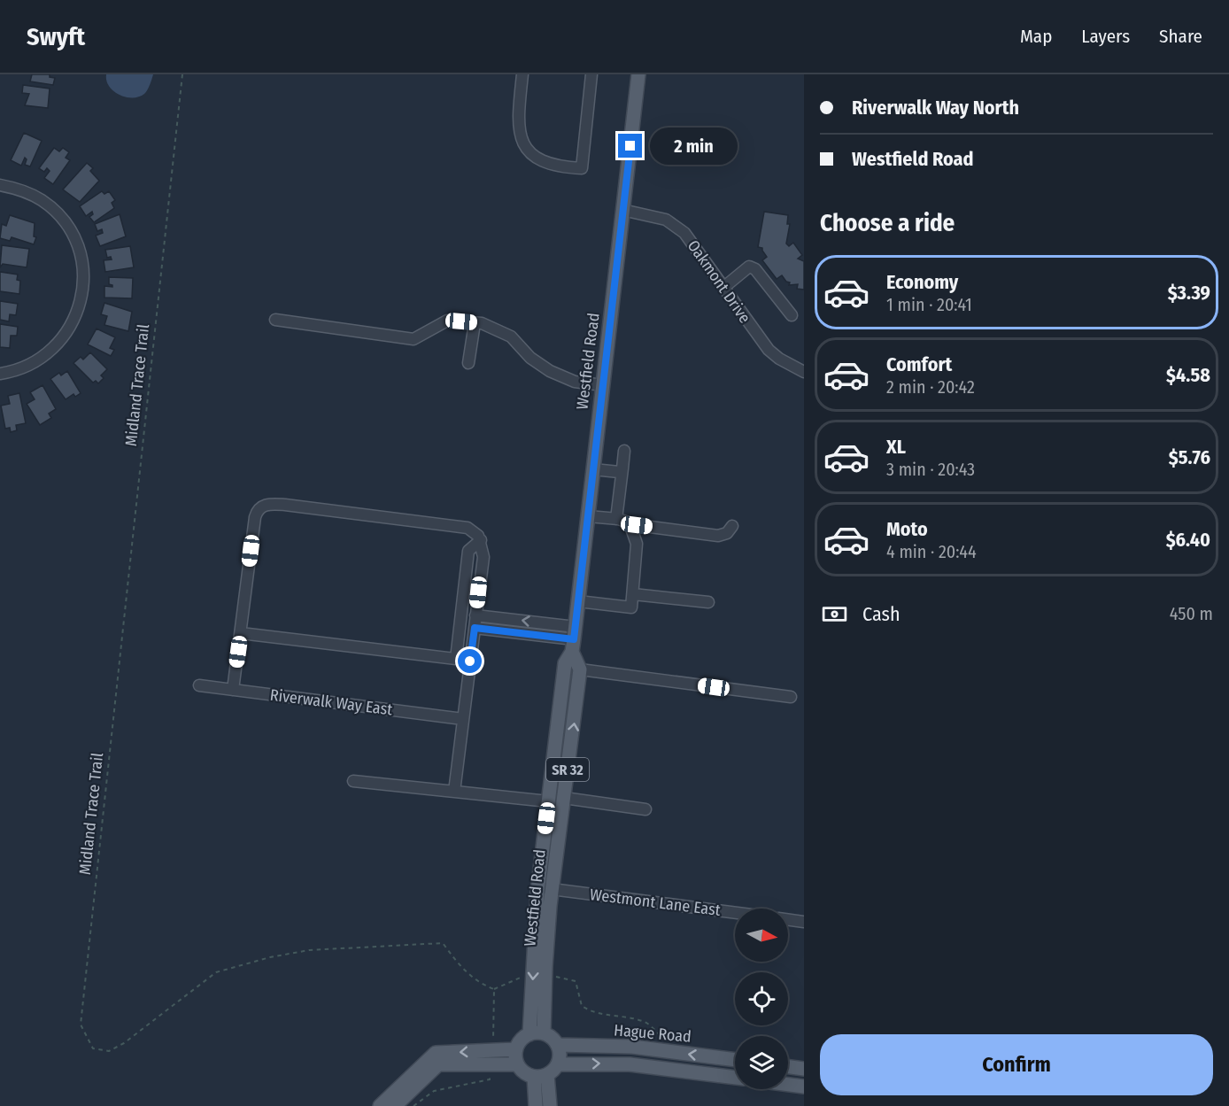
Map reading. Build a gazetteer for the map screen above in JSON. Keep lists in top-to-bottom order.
{
  "streets": {
    "main road": ["Westfield Road", "SR 32", "Hague Road"],
    "street": ["Oakmont Drive", "Riverwalk Way East", "Westmont Lane East"],
    "path": ["Midland Trace Trail"]
  },
  "crossings": [
    ["Oakmont Drive", "Westfield Road"],
    ["Westfield Road", "Westmont Lane East"],
    ["Westfield Road", "Hague Road"]
  ],
  "north": "right",
  "page": {
    "header": "Swyft",
    "nav": ["Map", "Layers", "Share"],
    "banner": ["Riverwalk Way North", "Westfield Road"],
    "bubble": "2 min",
    "heading": "Choose a ride",
    "list": [
      {
        "name": "Economy",
        "note": "1 min · 20:41",
        "value": "$3.39"
      },
      {
        "name": "Comfort",
        "note": "2 min · 20:42",
        "value": "$4.58"
      },
      {
        "name": "XL",
        "note": "3 min · 20:43",
        "value": "$5.76"
      },
      {
        "name": "Moto",
        "note": "4 min · 20:44",
        "value": "$6.40"
      }
    ],
    "pay": ["Cash", "450 m"],
    "buttons": "Confirm"
  }
}
